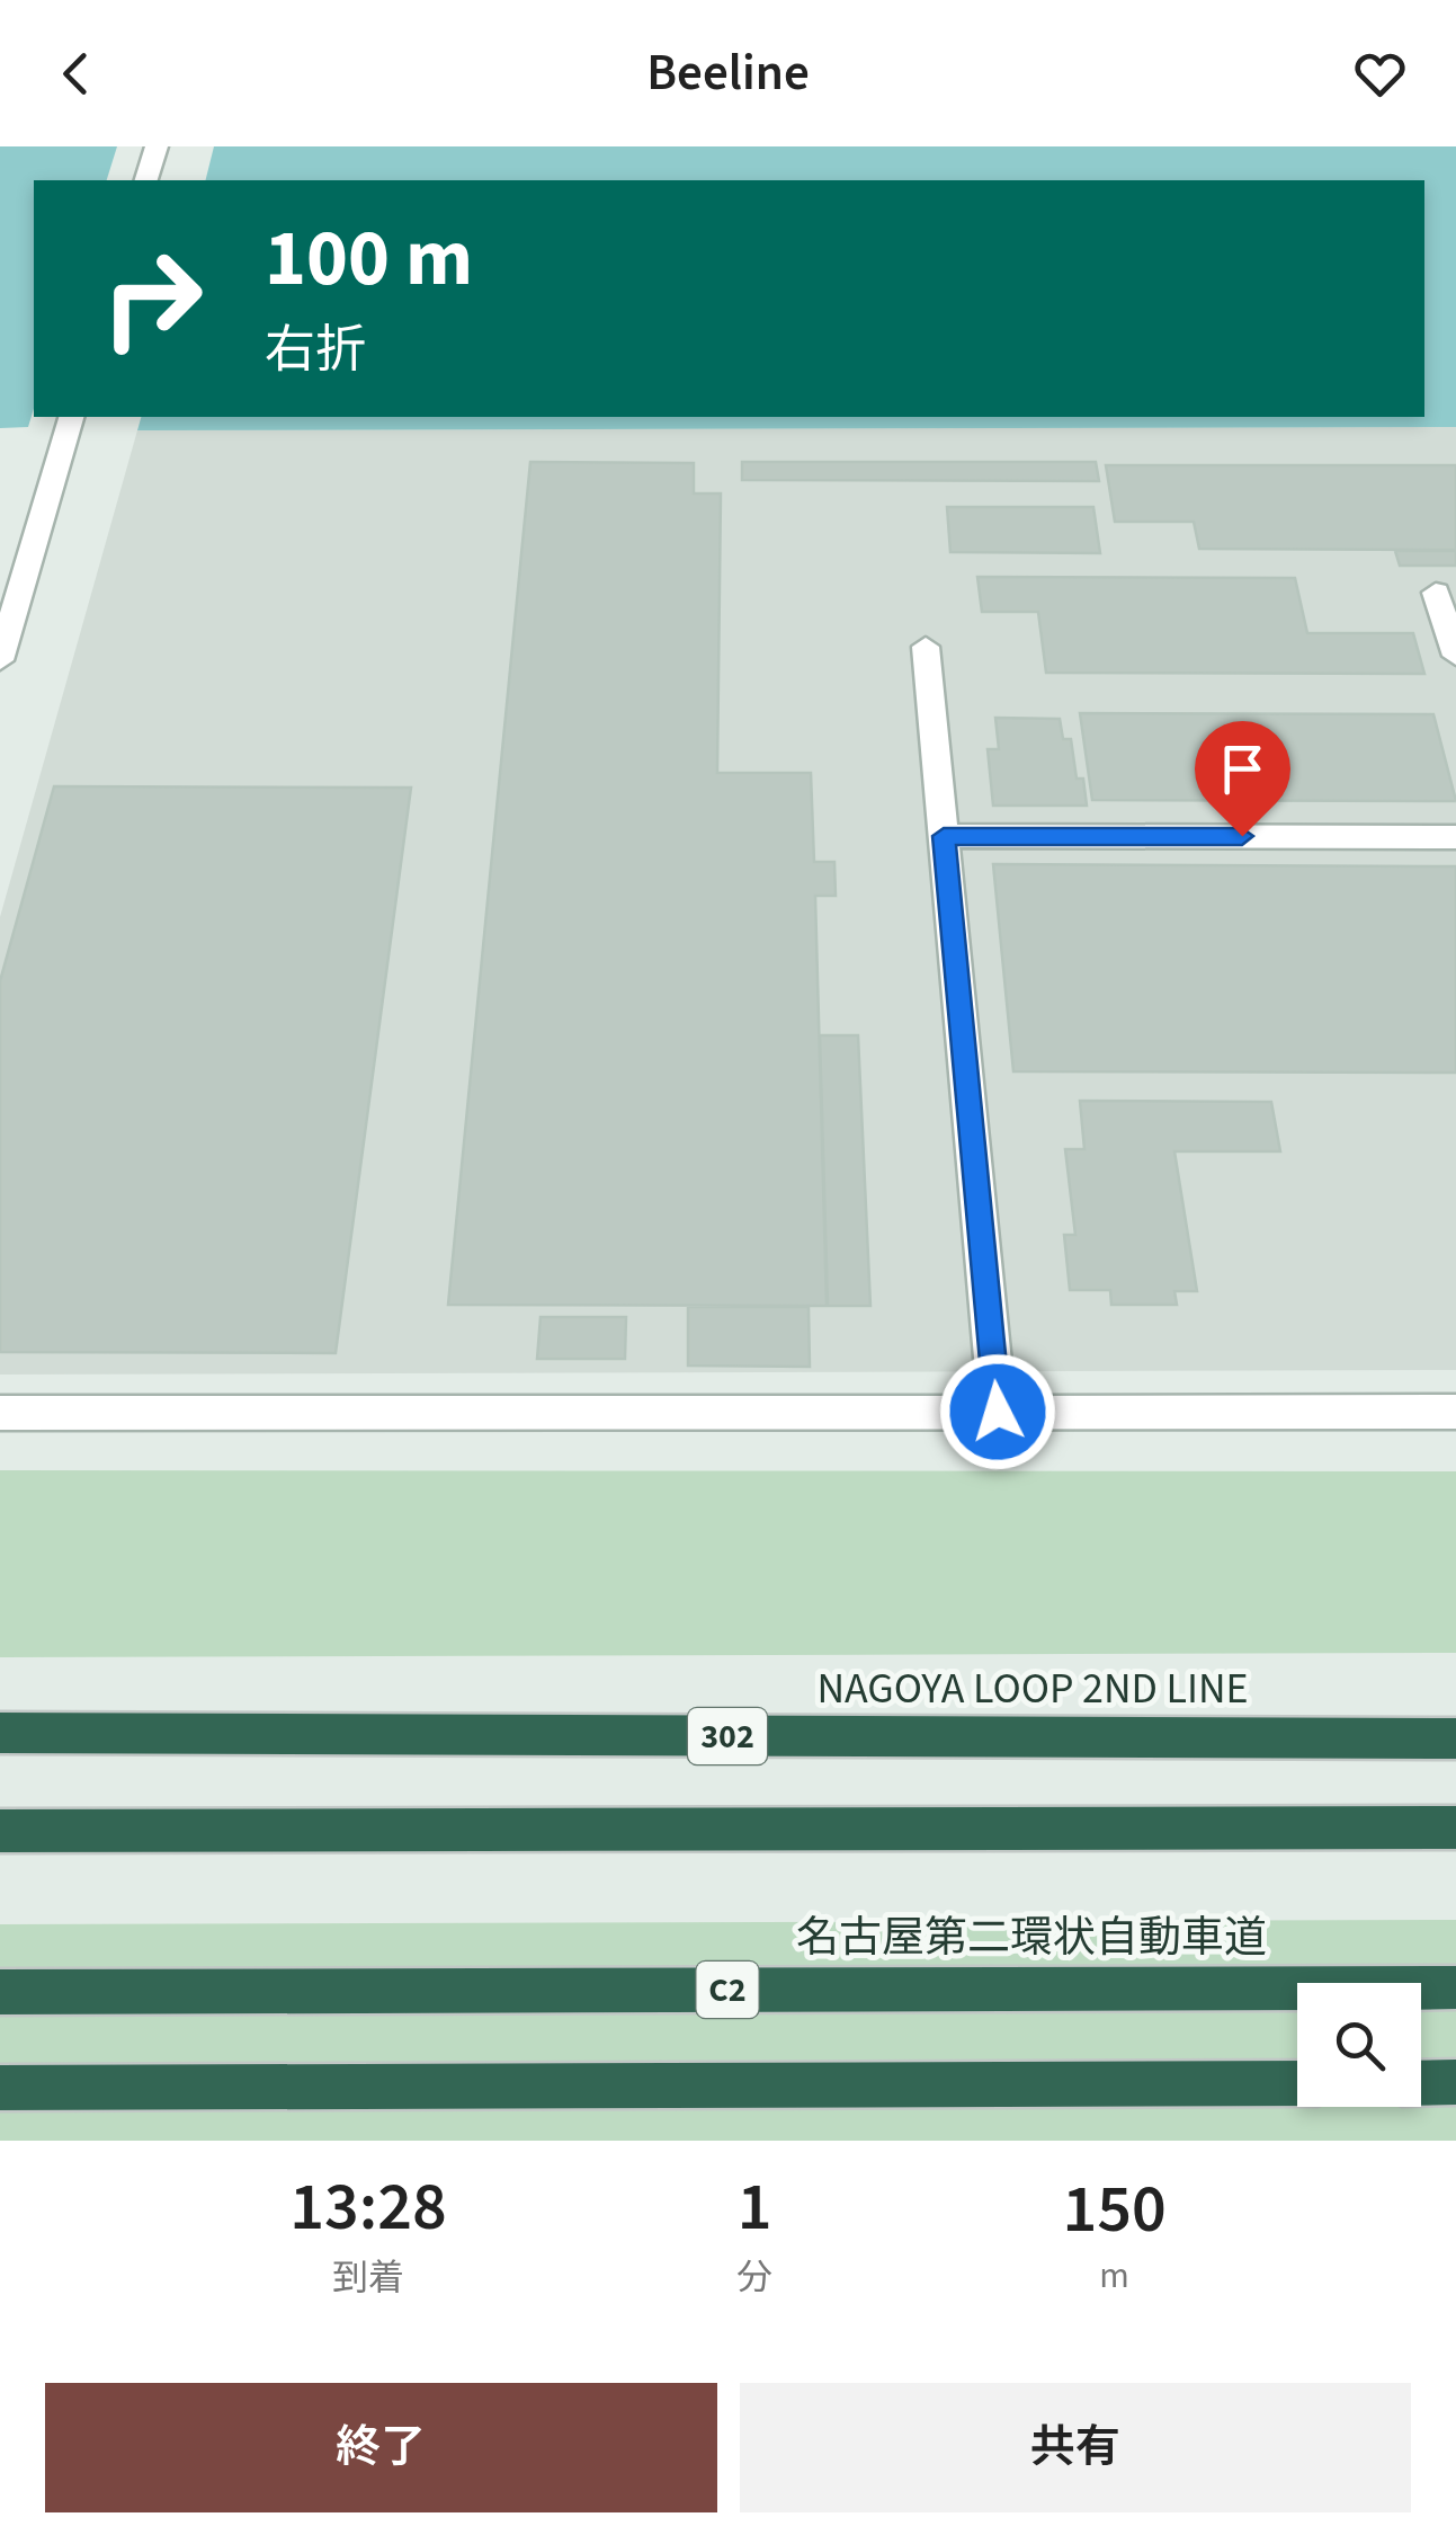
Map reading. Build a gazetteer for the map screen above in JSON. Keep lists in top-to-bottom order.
{
  "streets": {
    "highway": [
      "NAGOYA LOOP 2ND LINE",
      "302",
      "名古屋第二環状自動車道",
      "C2"
    ]
  },
  "page": {
    "header": "Beeline",
    "turn": ["100 m", "右折"],
    "eta": [
      "13:28",
      "到着",
      "1",
      "分",
      "150",
      "m"
    ],
    "buttons": ["終了", "共有"]
  }
}
